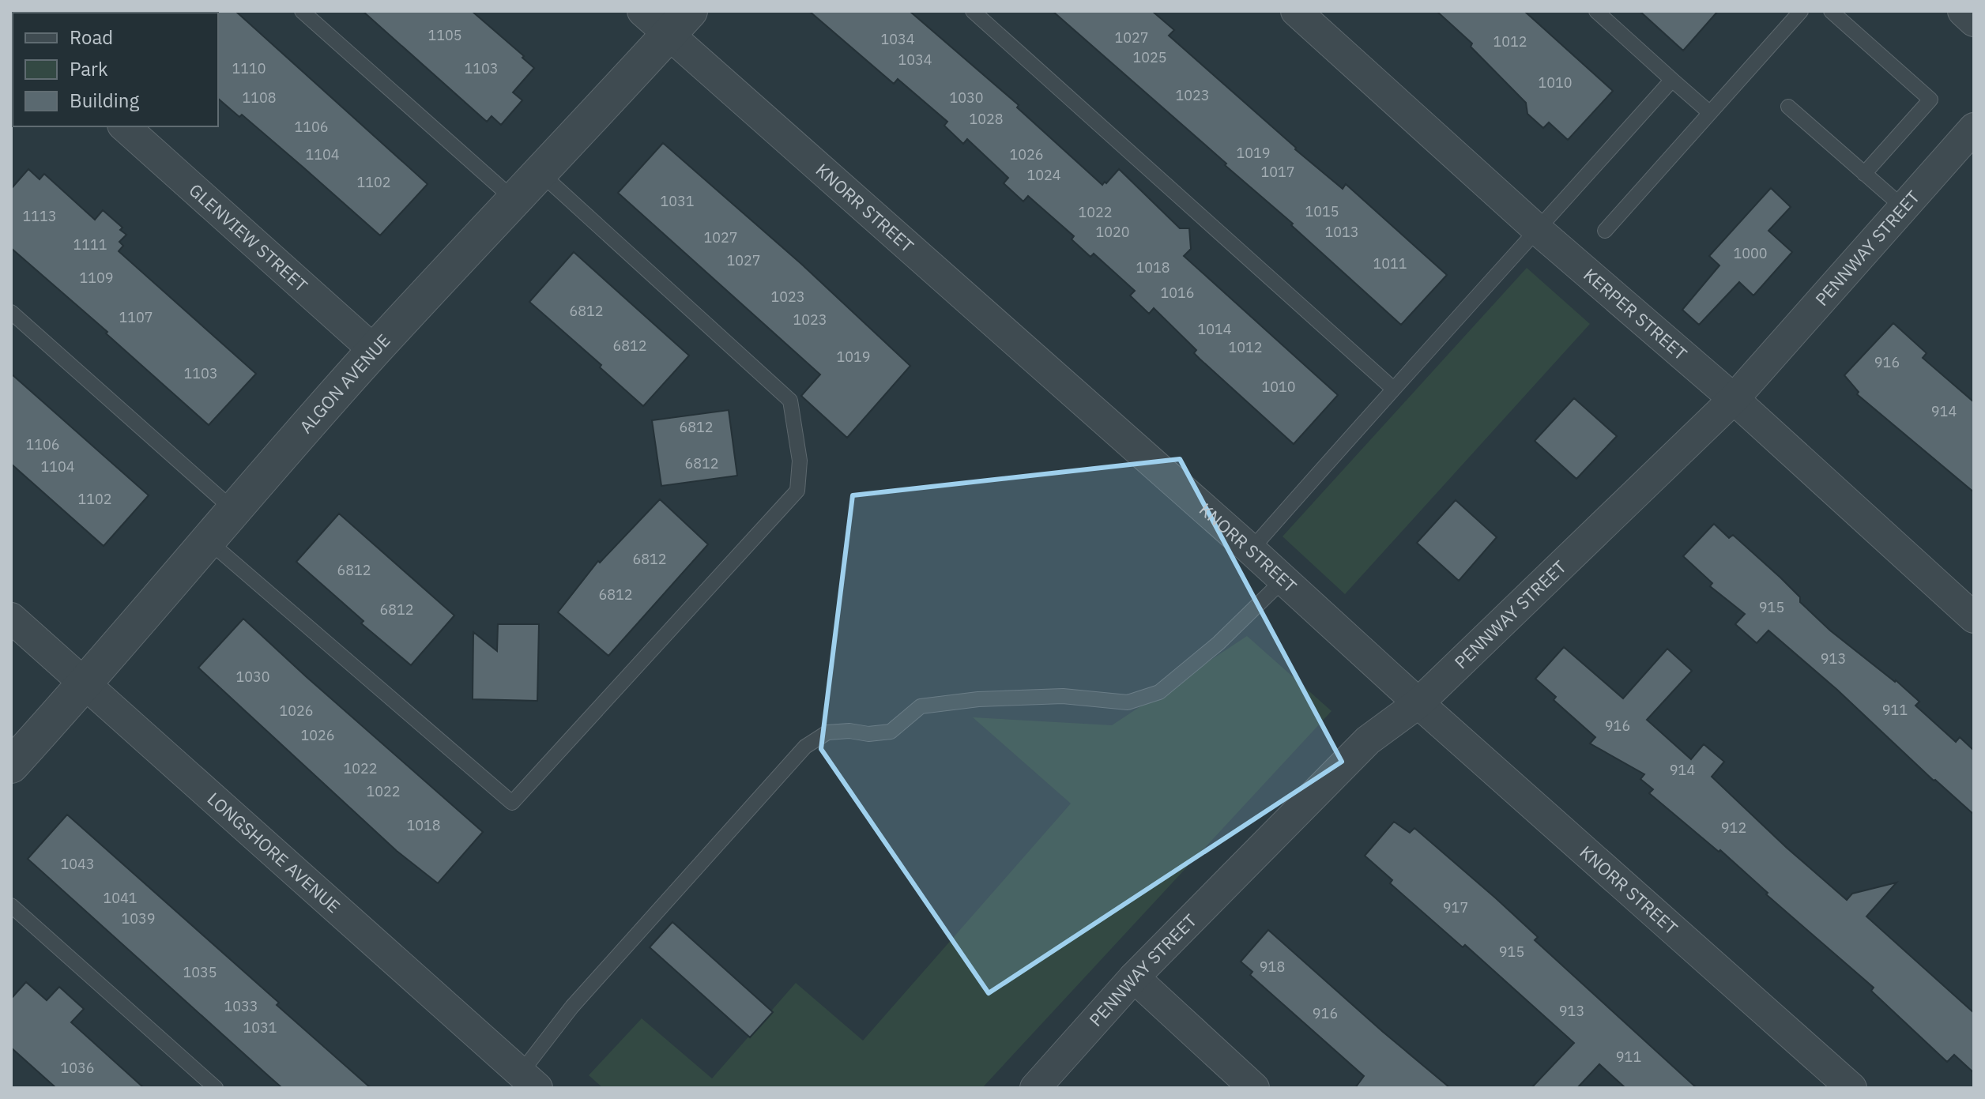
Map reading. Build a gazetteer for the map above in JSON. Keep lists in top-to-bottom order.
{
  "streets": {
    "street": [
      "KNORR STREET",
      "GLENVIEW STREET",
      "PENNWAY STREET",
      "KERPER STREET",
      "ALGON AVENUE",
      "LONGSHORE AVENUE"
    ]
  },
  "crossings": [
    ["KNORR STREET", "PENNWAY STREET"],
    ["KNORR STREET", "ALGON AVENUE"],
    ["GLENVIEW STREET", "ALGON AVENUE"],
    ["PENNWAY STREET", "KERPER STREET"],
    ["ALGON AVENUE", "LONGSHORE AVENUE"]
  ],
  "house_numbers": [
    "1105",
    "1027",
    "1034",
    "1012",
    "1025",
    "1034",
    "1110",
    "1103",
    "1010",
    "1023",
    "1108",
    "1030",
    "1028",
    "1106",
    "1019",
    "1104",
    "1026",
    "1017",
    "1024",
    "1102",
    "1031",
    "1015",
    "1022",
    "1113",
    "1020",
    "1013",
    "1027",
    "1111",
    "1000",
    "1027",
    "1011",
    "1018",
    "1109",
    "1016",
    "1023",
    "6812",
    "1107",
    "1023",
    "1014",
    "6812",
    "1012",
    "1019",
    "916",
    "1103",
    "1010",
    "914",
    "6812",
    "1106",
    "6812",
    "1104",
    "1102",
    "6812",
    "6812",
    "6812",
    "915",
    "6812",
    "913",
    "1030",
    "911",
    "1026",
    "916",
    "1026",
    "1022",
    "914",
    "1022",
    "1018",
    "912",
    "1043",
    "1041",
    "917",
    "1039",
    "915",
    "918",
    "1035",
    "1033",
    "913",
    "916",
    "1031",
    "911",
    "1036"
  ],
  "legend": ["Road", "Park", "Building"]
}
